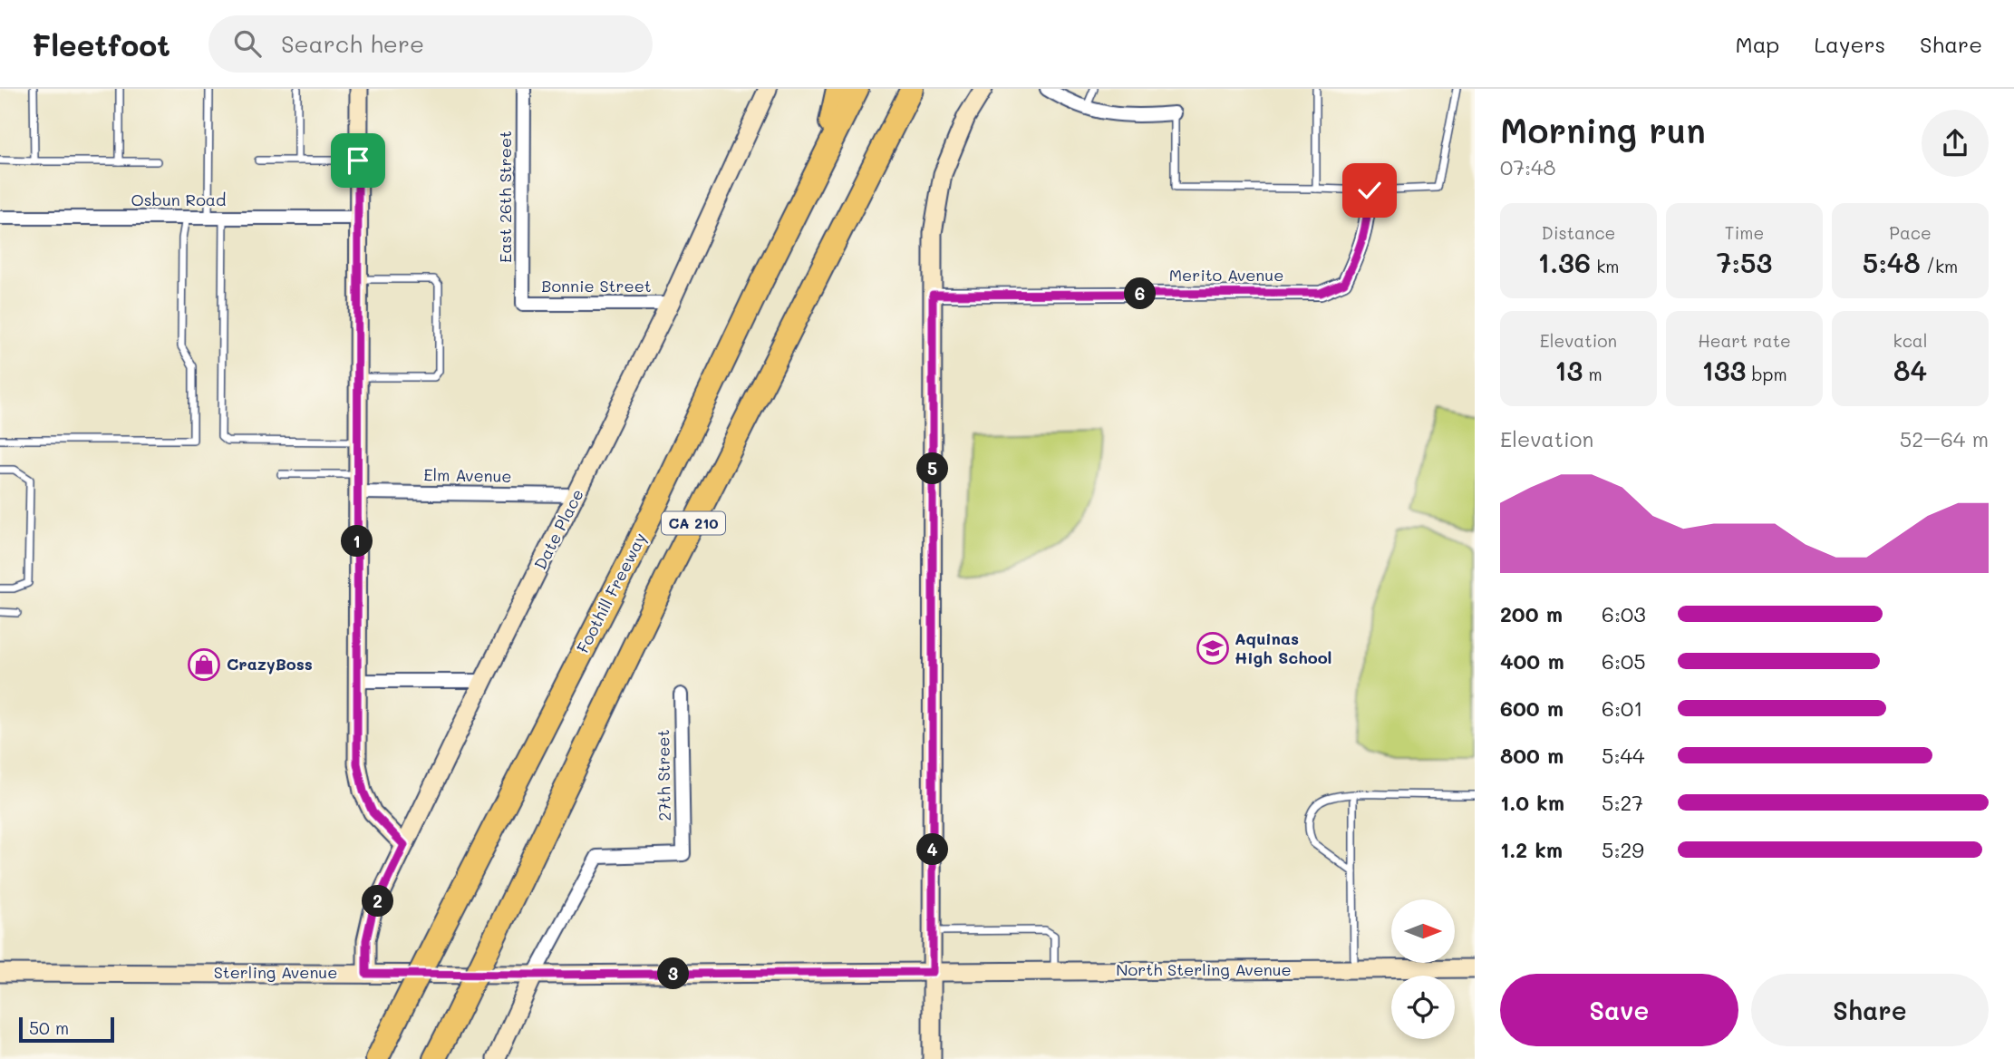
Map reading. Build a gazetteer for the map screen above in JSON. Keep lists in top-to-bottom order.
{
  "streets": {
    "highway": ["CA 210", "Foothill Freeway"],
    "street": [
      "East 26th Street",
      "Osbun Road",
      "Merito Avenue",
      "Bonnie Street",
      "Elm Avenue",
      "Date Place",
      "27th Street",
      "North Sterling Avenue",
      "Sterling Avenue"
    ]
  },
  "crossings": [
    ["East 26th Street", "Bonnie Street"],
    ["Bonnie Street", "Date Place"],
    ["Elm Avenue", "Date Place"],
    ["Date Place", "Sterling Avenue"],
    ["27th Street", "Sterling Avenue"],
    ["North Sterling Avenue", "Sterling Avenue"]
  ],
  "places": {
    "school or university": ["Aquinas High School"],
    "shop": ["CrazyBoss"]
  },
  "scale_bar": "50 m",
  "north": "right",
  "page": {
    "header": "Fleetfoot",
    "search": "Search here",
    "nav": ["Map", "Layers", "Share"],
    "heading": ["Morning run", "07:48"],
    "stats": [
      ["Distance", "1.36 km"],
      ["Time", "7:53"],
      ["Pace", "5:48 /km"],
      ["Elevation", "13 m"],
      ["Heart rate", "133 bpm"],
      ["kcal", "84"]
    ],
    "pins": [
      "6",
      "5",
      "1",
      "4",
      "2",
      "3"
    ],
    "chart": ["Elevation", "52–64 m"],
    "list": [
      {
        "name": "200 m",
        "note": "6:03"
      },
      {
        "name": "400 m",
        "note": "6:05"
      },
      {
        "name": "600 m",
        "note": "6:01"
      },
      {
        "name": "800 m",
        "note": "5:44"
      },
      {
        "name": "1.0 km",
        "note": "5:27"
      },
      {
        "name": "1.2 km",
        "note": "5:29"
      }
    ],
    "buttons": ["Save", "Share"],
    "scale": "50 m"
  }
}
